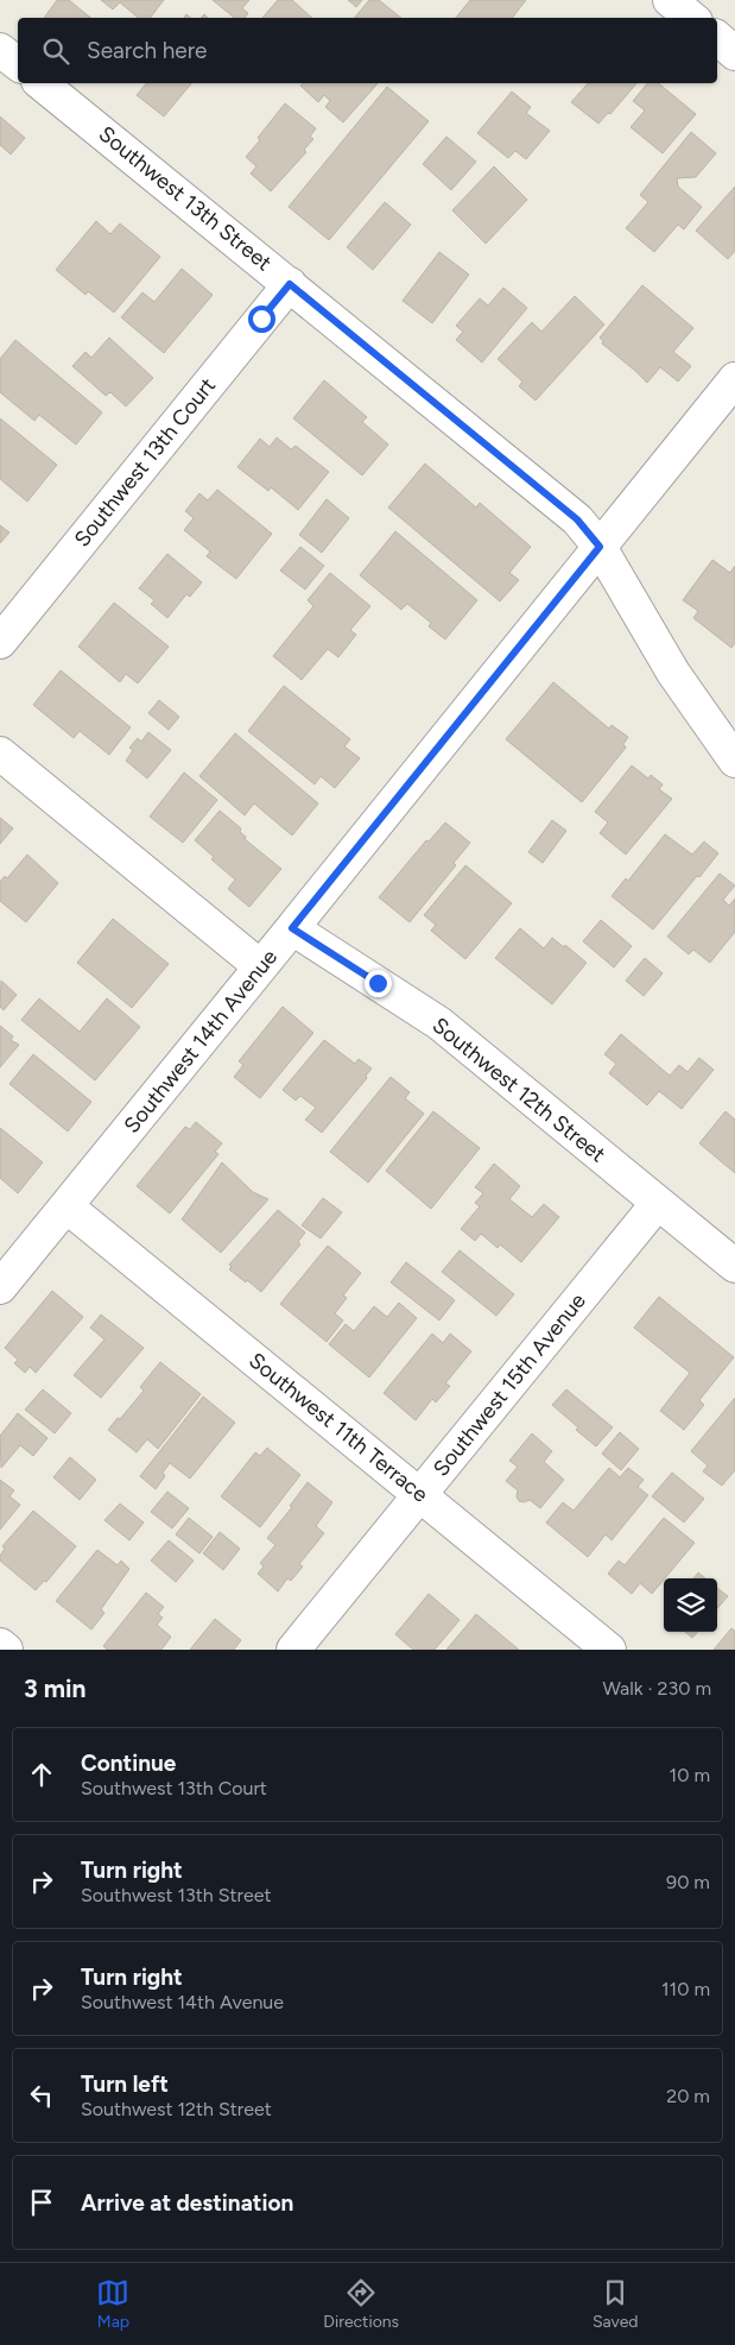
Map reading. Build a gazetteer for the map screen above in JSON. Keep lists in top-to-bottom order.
{
  "streets": {
    "street": [
      "Southwest 13th Street",
      "Southwest 13th Court",
      "Southwest 14th Avenue",
      "Southwest 12th Street",
      "Southwest 15th Avenue",
      "Southwest 11th Terrace"
    ]
  },
  "crossings": [
    ["Southwest 13th Street", "Southwest 13th Court"],
    ["Southwest 13th Street", "Southwest 14th Avenue"],
    ["Southwest 14th Avenue", "Southwest 12th Street"],
    ["Southwest 14th Avenue", "Southwest 11th Terrace"],
    ["Southwest 12th Street", "Southwest 15th Avenue"],
    ["Southwest 15th Avenue", "Southwest 11th Terrace"]
  ],
  "page": {
    "search": "Search here",
    "heading": ["3 min", "Walk · 230 m"],
    "list": [
      ["Continue", "Southwest 13th Court", "10 m"],
      ["Turn right", "Southwest 13th Street", "90 m"],
      ["Turn right", "Southwest 14th Avenue", "110 m"],
      ["Turn left", "Southwest 12th Street", "20 m"],
      "Arrive at destination"
    ],
    "nav": ["Map", "Directions", "Saved"]
  }
}
